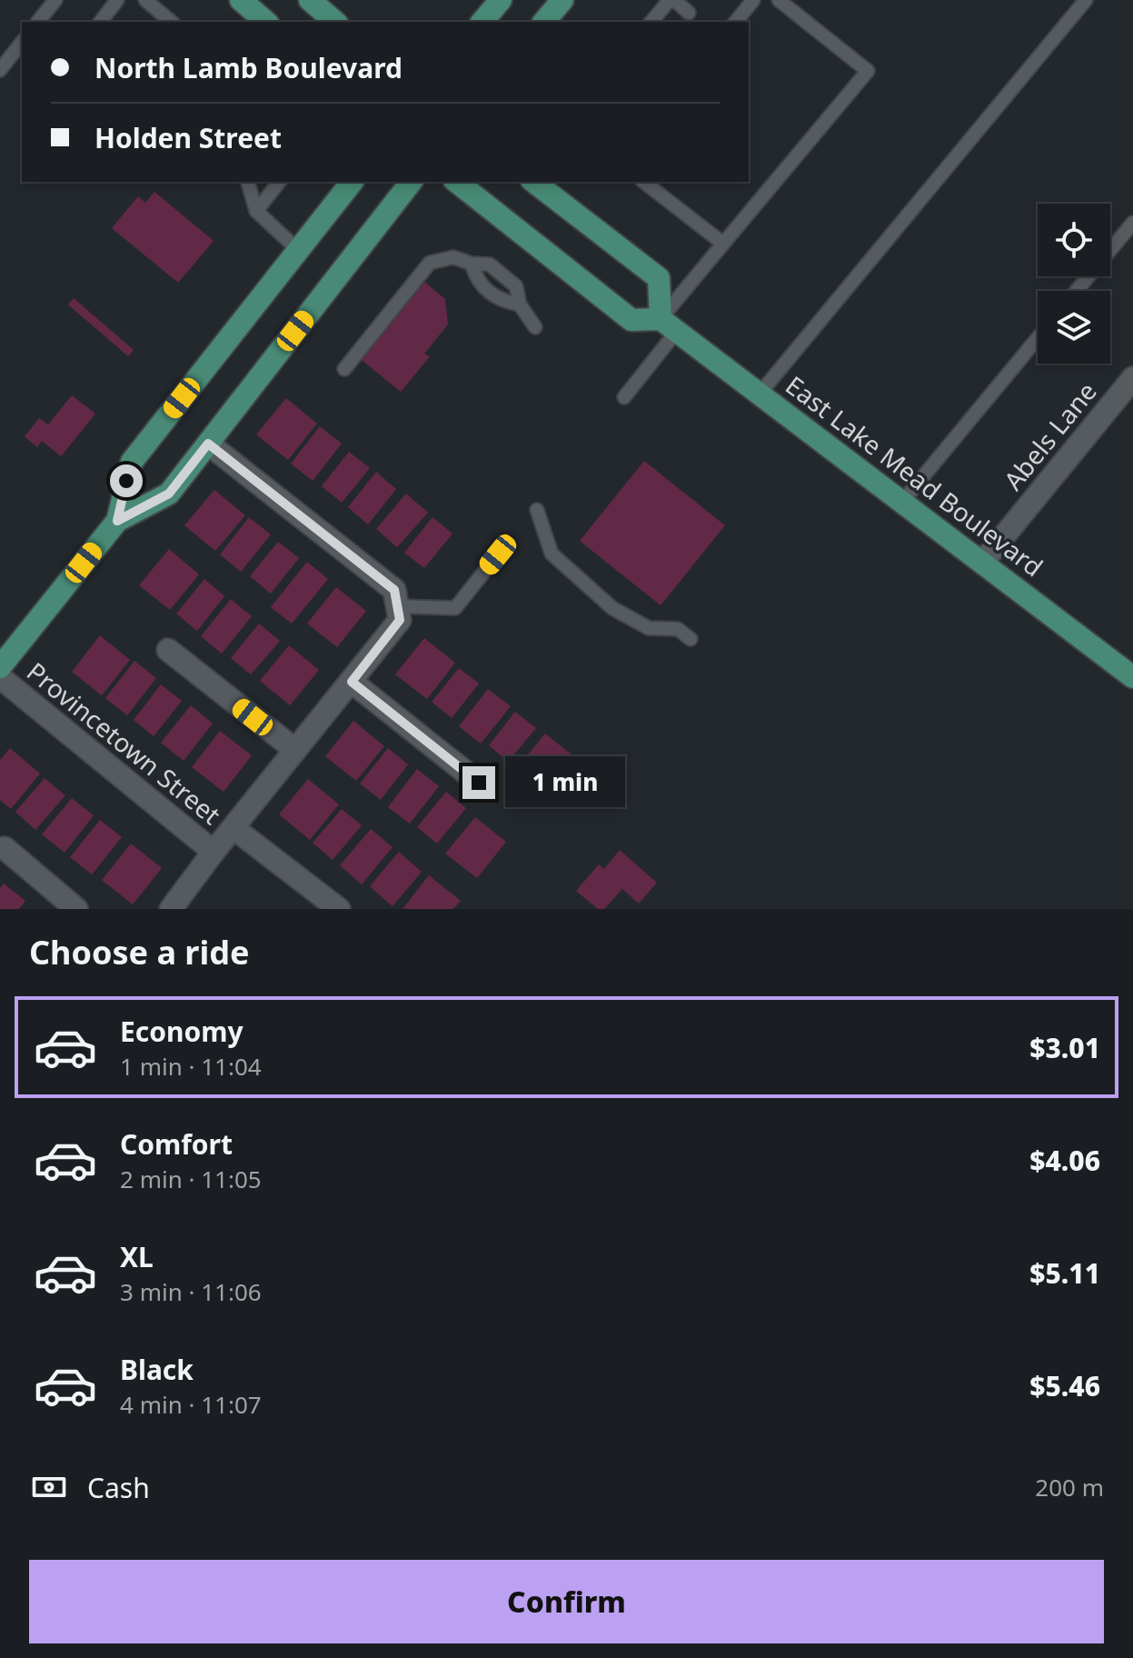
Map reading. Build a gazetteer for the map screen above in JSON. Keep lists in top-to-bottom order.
{
  "streets": {
    "main road": ["East Lake Mead Boulevard"],
    "street": ["Abels Lane", "Provincetown Street"]
  },
  "crossings": [
    ["Abels Lane", "East Lake Mead Boulevard"]
  ],
  "page": {
    "banner": ["North Lamb Boulevard", "Holden Street"],
    "bubble": "1 min",
    "heading": "Choose a ride",
    "list": [
      {
        "name": "Economy",
        "note": "1 min · 11:04",
        "value": "$3.01"
      },
      {
        "name": "Comfort",
        "note": "2 min · 11:05",
        "value": "$4.06"
      },
      {
        "name": "XL",
        "note": "3 min · 11:06",
        "value": "$5.11"
      },
      {
        "name": "Black",
        "note": "4 min · 11:07",
        "value": "$5.46"
      }
    ],
    "pay": ["Cash", "200 m"],
    "buttons": "Confirm"
  }
}
